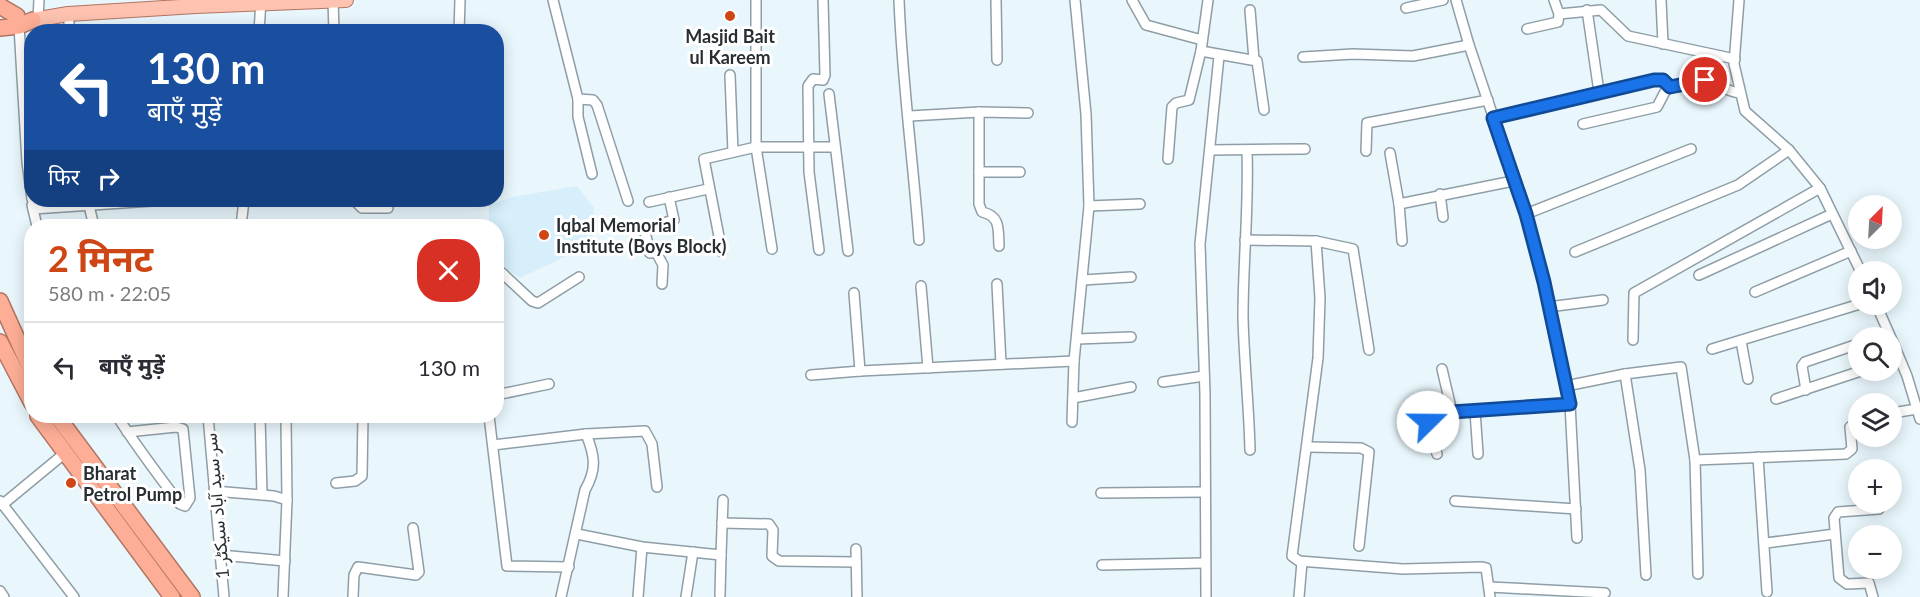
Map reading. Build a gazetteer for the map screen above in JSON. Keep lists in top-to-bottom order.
{
  "streets": {
    "street": ["سر سید آباد سیکٹر 1"]
  },
  "places": ["Masjid Bait ul Kareem", "Iqbal Memorial Institute (Boys Block)", "Bharat Petrol Pump"],
  "north": "top right",
  "page": {
    "turn": ["130 m", "बाएँ मुड़ें"],
    "then": "फिर",
    "map_buttons": ["+", "−"],
    "heading": ["2 मिनट", "580 m · 22:05"],
    "list": [
      {
        "name": "बाएँ मुड़ें",
        "value": "130 m"
      }
    ]
  }
}
